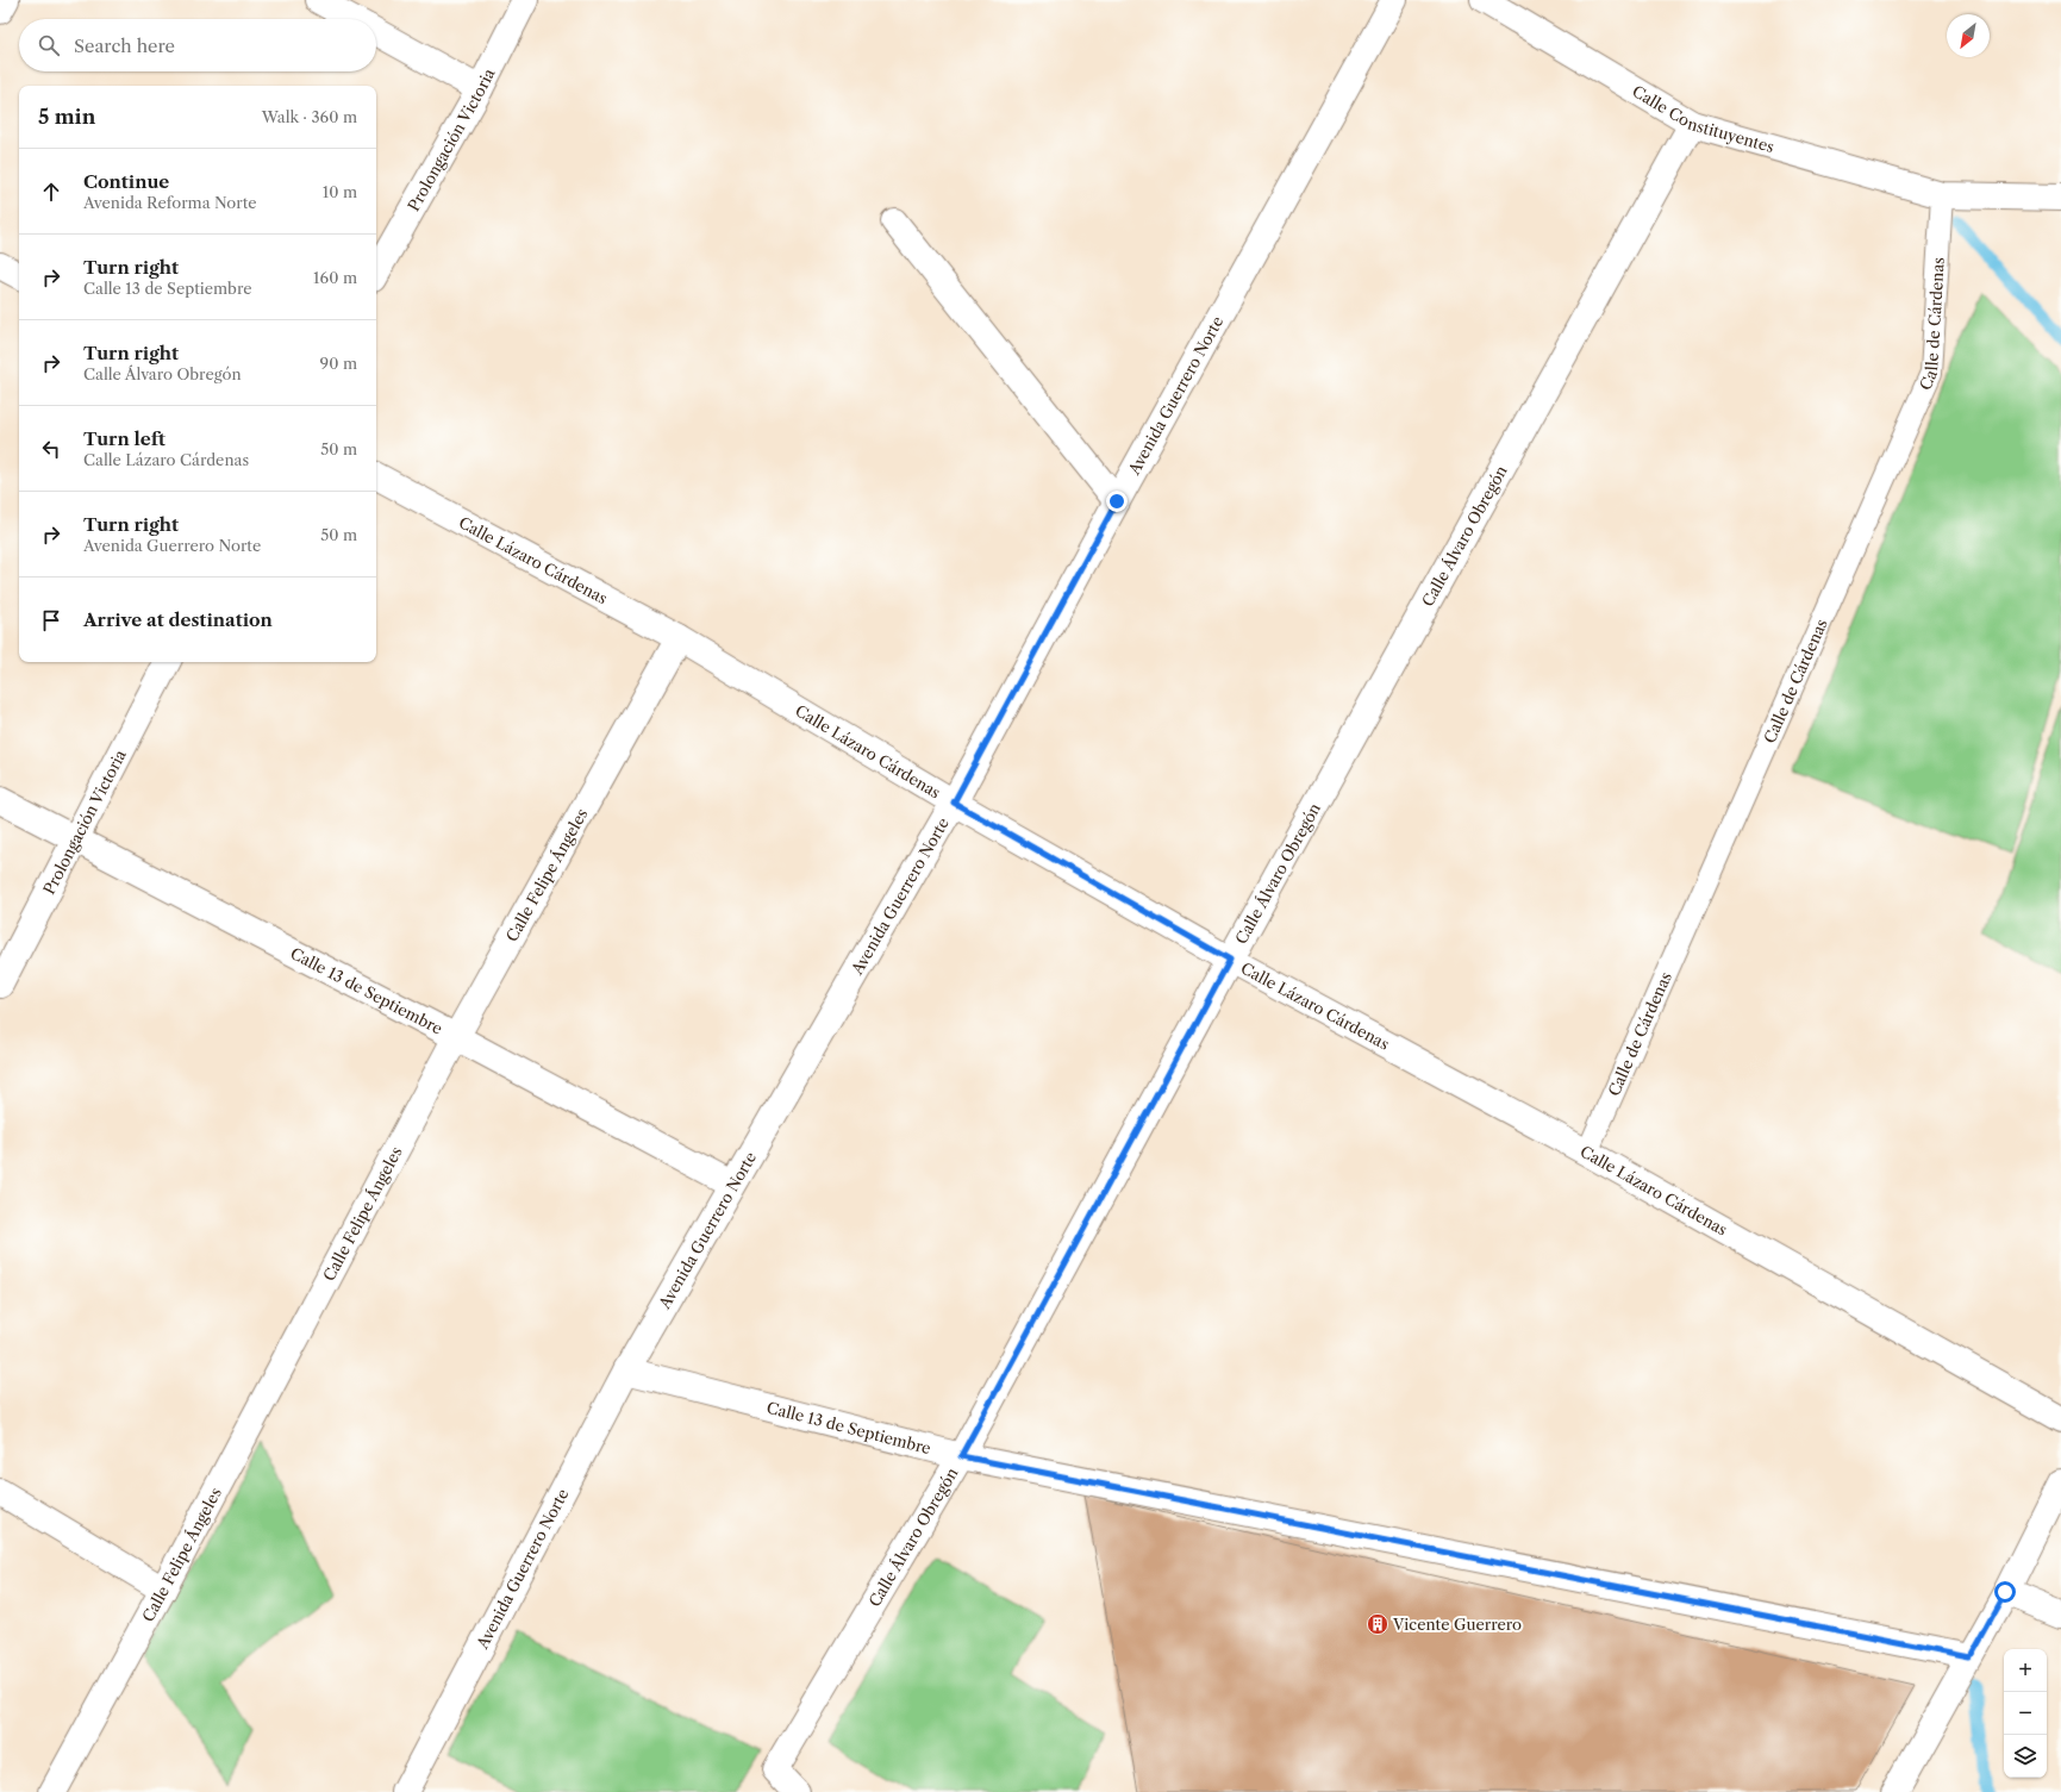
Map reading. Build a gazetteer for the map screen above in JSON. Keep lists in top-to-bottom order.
{
  "streets": {
    "street": [
      "Calle Constituyentes",
      "Prolongación Victoria",
      "Avenida Guerrero Norte",
      "Calle Álvaro Obregón",
      "Calle Lázaro Cárdenas",
      "Calle Felipe Ángeles",
      "Calle 13 de Septiembre"
    ],
    "lane": ["Calle de Cárdenas"]
  },
  "crossings": [
    ["Calle Constituyentes", "Calle de Cárdenas"],
    ["Calle Constituyentes", "Calle Álvaro Obregón"],
    ["Prolongación Victoria", "Calle 13 de Septiembre"],
    ["Calle de Cárdenas", "Calle Lázaro Cárdenas"],
    ["Avenida Guerrero Norte", "Calle Lázaro Cárdenas"],
    ["Avenida Guerrero Norte", "Calle 13 de Septiembre"],
    ["Calle Álvaro Obregón", "Calle Lázaro Cárdenas"],
    ["Calle Álvaro Obregón", "Calle 13 de Septiembre"],
    ["Calle Lázaro Cárdenas", "Calle Felipe Ángeles"],
    ["Calle Felipe Ángeles", "Calle 13 de Septiembre"]
  ],
  "places": {
    "building": ["Vicente Guerrero"]
  },
  "north": "bottom left",
  "page": {
    "search": "Search here",
    "heading": ["5 min", "Walk · 360 m"],
    "list": [
      ["Continue", "Avenida Reforma Norte", "10 m"],
      ["Turn right", "Calle 13 de Septiembre", "160 m"],
      ["Turn right", "Calle Álvaro Obregón", "90 m"],
      ["Turn left", "Calle Lázaro Cárdenas", "50 m"],
      ["Turn right", "Avenida Guerrero Norte", "50 m"],
      "Arrive at destination"
    ],
    "map_buttons": ["+", "−"]
  }
}
